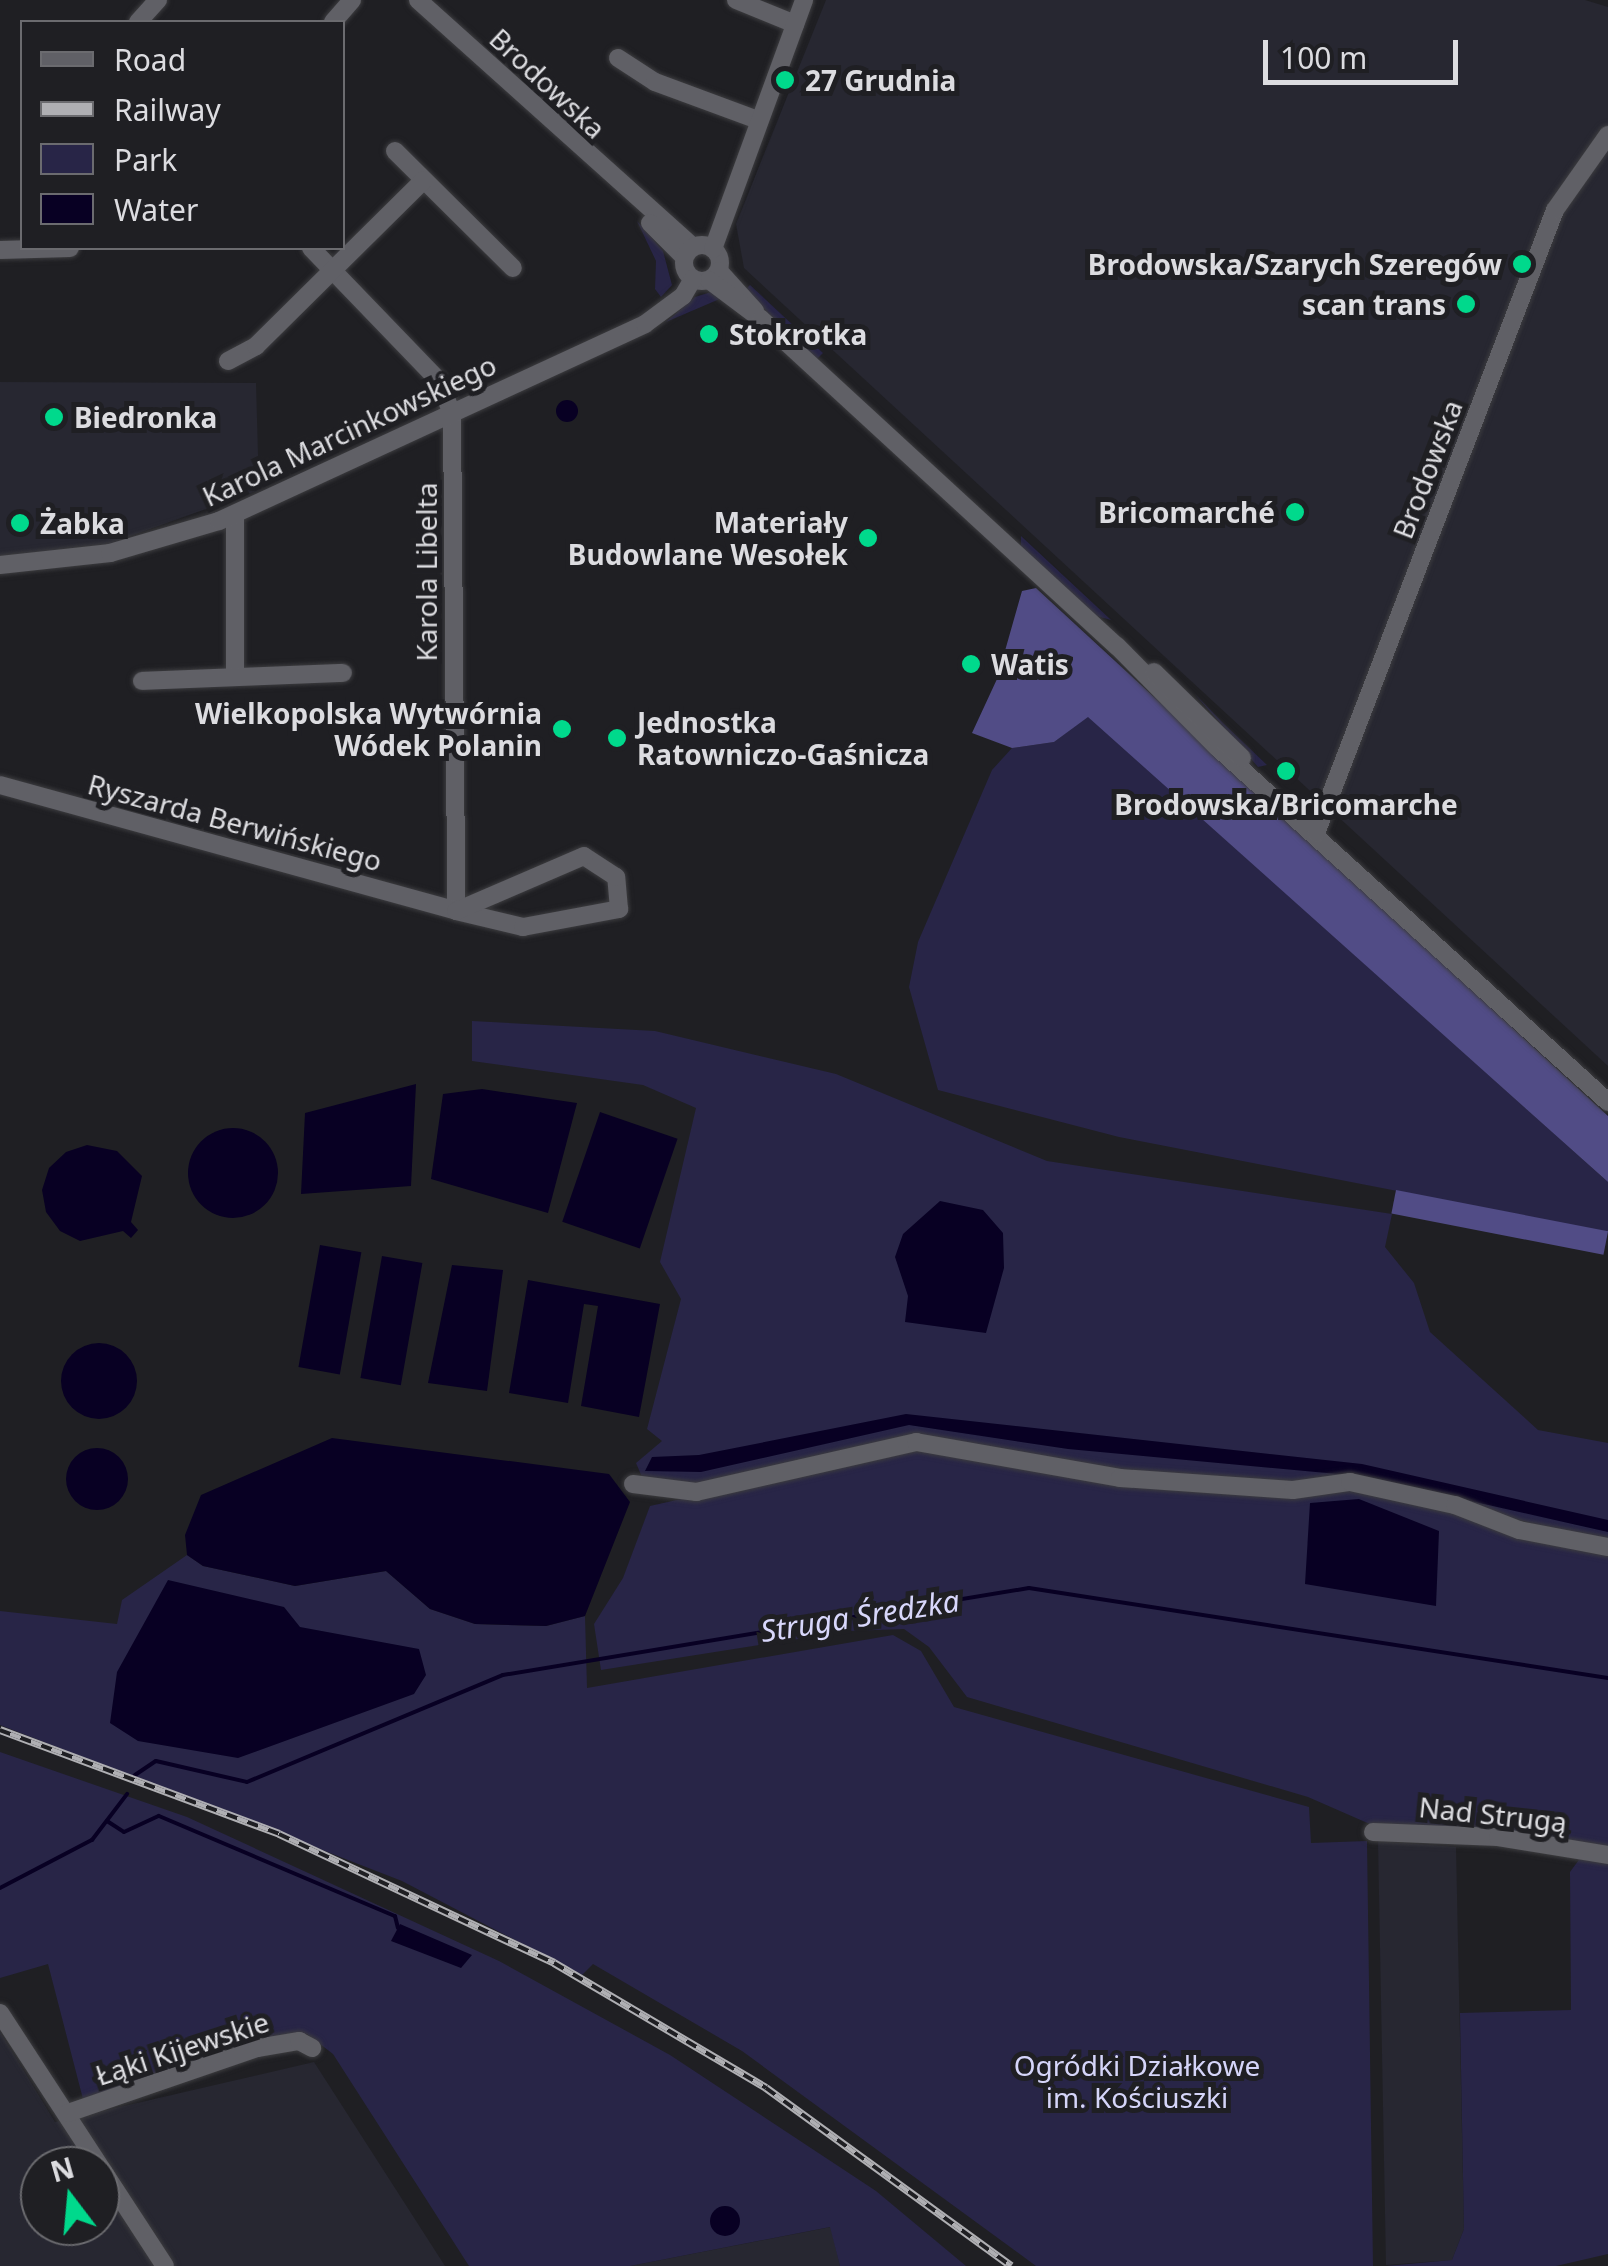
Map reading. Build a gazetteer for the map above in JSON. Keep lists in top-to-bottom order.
{
  "streets": {
    "street": [
      "Brodowska",
      "Karola Marcinkowskiego",
      "Karola Libelta",
      "Ryszarda Berwińskiego",
      "Nad Strugą",
      "Łąki Kijewskie"
    ]
  },
  "crossings": [
    ["Karola Marcinkowskiego", "Karola Libelta"],
    ["Karola Libelta", "Ryszarda Berwińskiego"]
  ],
  "water": ["Struga Średzka"],
  "parks": ["Ogródki Działkowe im. Kościuszki"],
  "places": [
    "27 Grudnia",
    "Brodowska/Szarych Szeregów",
    "scan trans",
    "Stokrotka",
    "Biedronka",
    "Bricomarché",
    "Żabka",
    "Materiały Budowlane Wesołek",
    "Watis",
    "Wielkopolska Wytwórnia Wódek Polanin",
    "Jednostka Ratowniczo-Gaśnicza",
    "Brodowska/Bricomarche"
  ],
  "legend": [
    "Road",
    "Railway",
    "Park",
    "Water"
  ],
  "scale_bar": "100 m",
  "north": "top"
}
